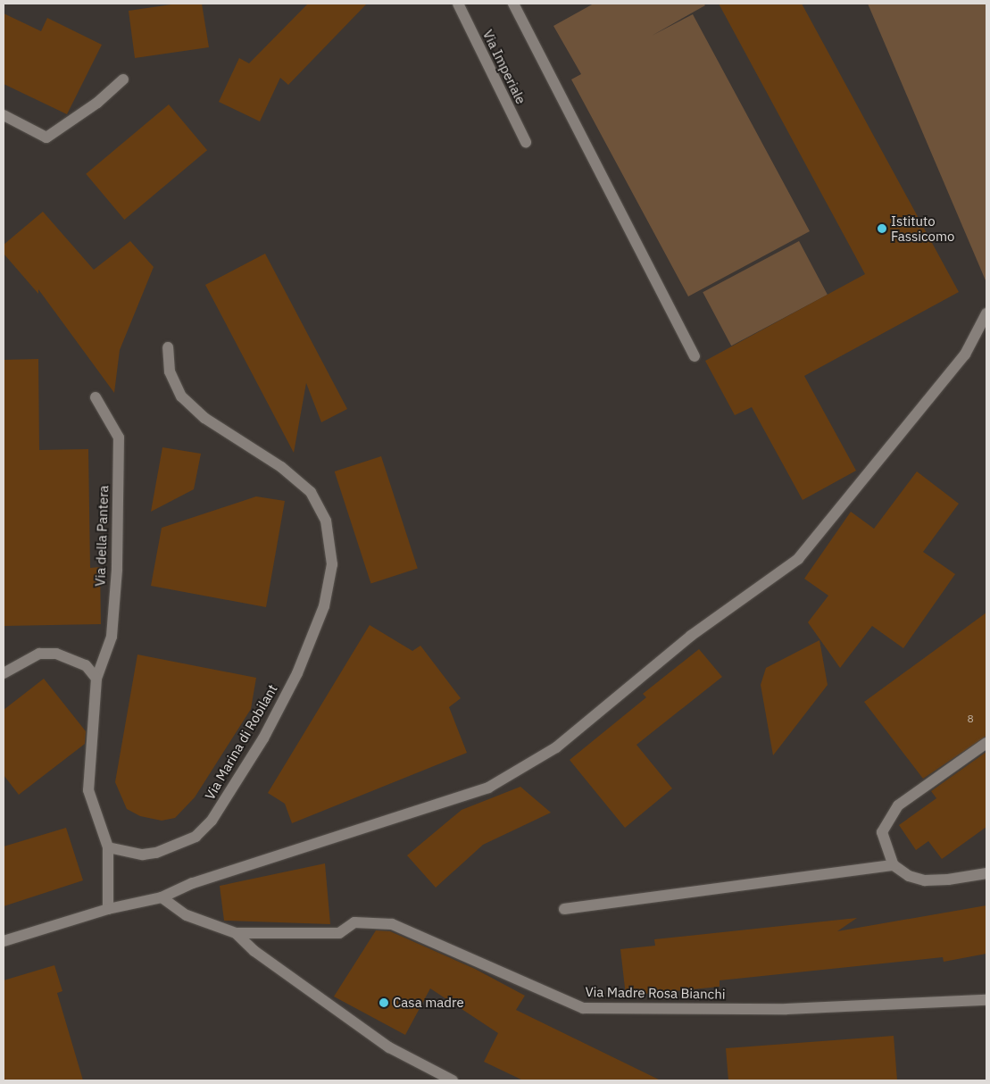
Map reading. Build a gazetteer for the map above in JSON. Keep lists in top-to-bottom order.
{
  "streets": {
    "street": [
      "Via Imperiale",
      "Via della Pantera",
      "Via Marina di Robilant",
      "Via Madre Rosa Bianchi"
    ]
  },
  "places": ["Istituto Fassicomo", "Casa madre"],
  "house_numbers": ["8"]
}
